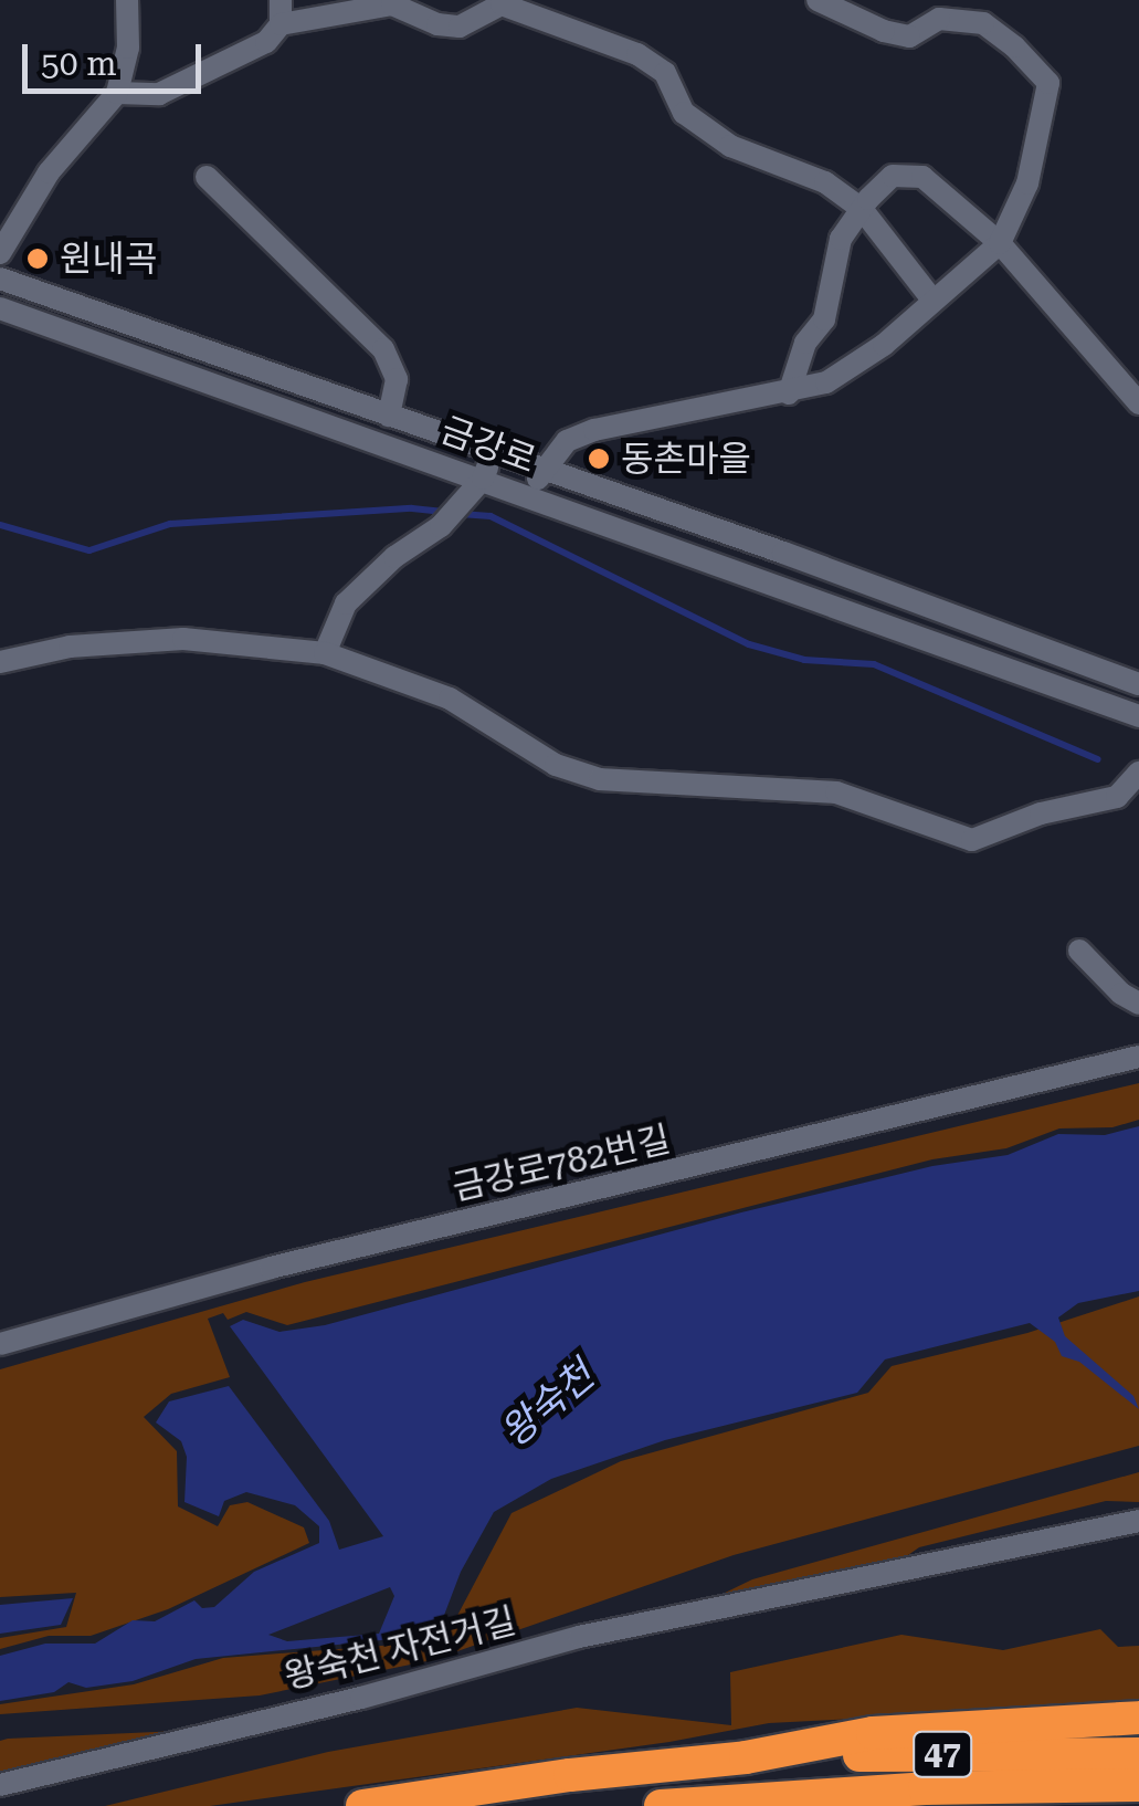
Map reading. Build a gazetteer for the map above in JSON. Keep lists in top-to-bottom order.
{
  "streets": {
    "highway": ["47"],
    "street": ["금강로", "금강로782번길", "왕숙천 자전거길"]
  },
  "water": ["왕숙천"],
  "places": ["원내곡", "동촌마을"],
  "scale_bar": "50 m"
}
